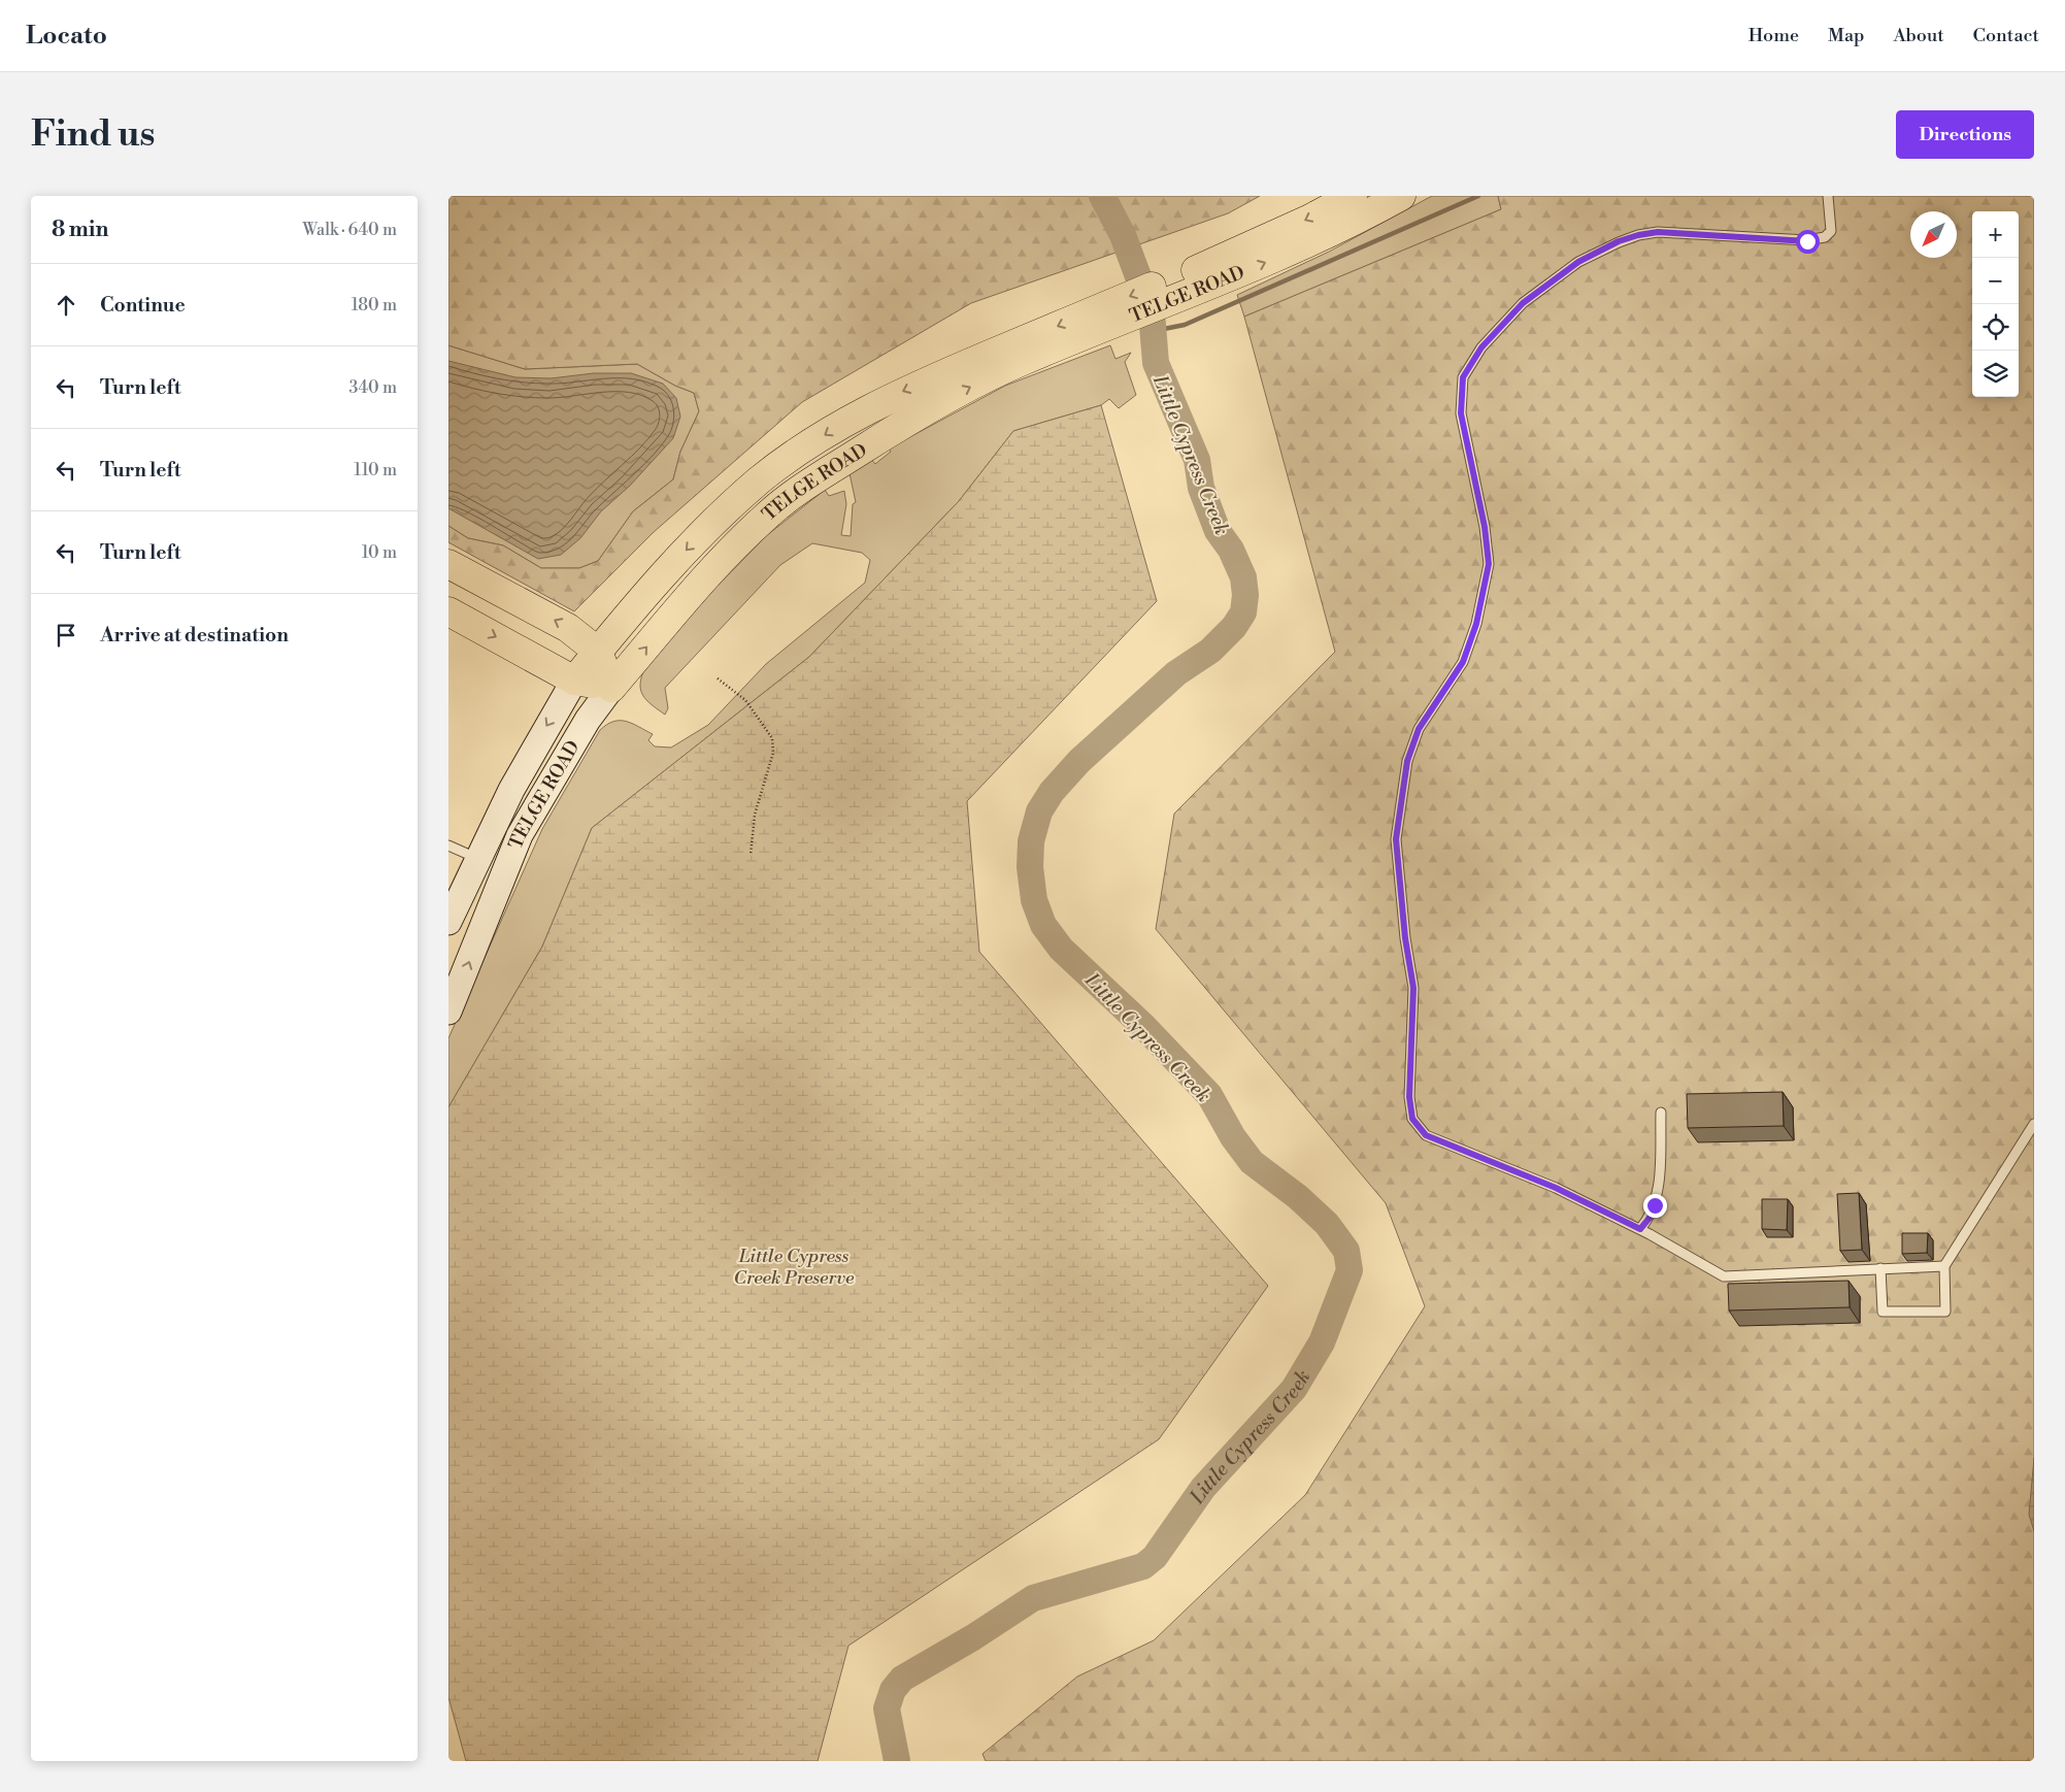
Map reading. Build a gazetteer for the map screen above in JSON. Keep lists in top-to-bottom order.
{
  "streets": {
    "main road": ["TELGE ROAD"]
  },
  "water": ["Little Cypress Creek"],
  "parks": ["Little Cypress Creek Preserve"],
  "north": "bottom left",
  "page": {
    "header": "Locato",
    "nav": [
      "Home",
      "Map",
      "About",
      "Contact"
    ],
    "buttons": "Directions",
    "title": "Find us",
    "heading": ["8 min", "Walk · 640 m"],
    "map_buttons": ["+", "−"],
    "list": [
      ["Continue", "180 m"],
      ["Turn left", "340 m"],
      ["Turn left", "110 m"],
      ["Turn left", "10 m"],
      "Arrive at destination"
    ]
  }
}
